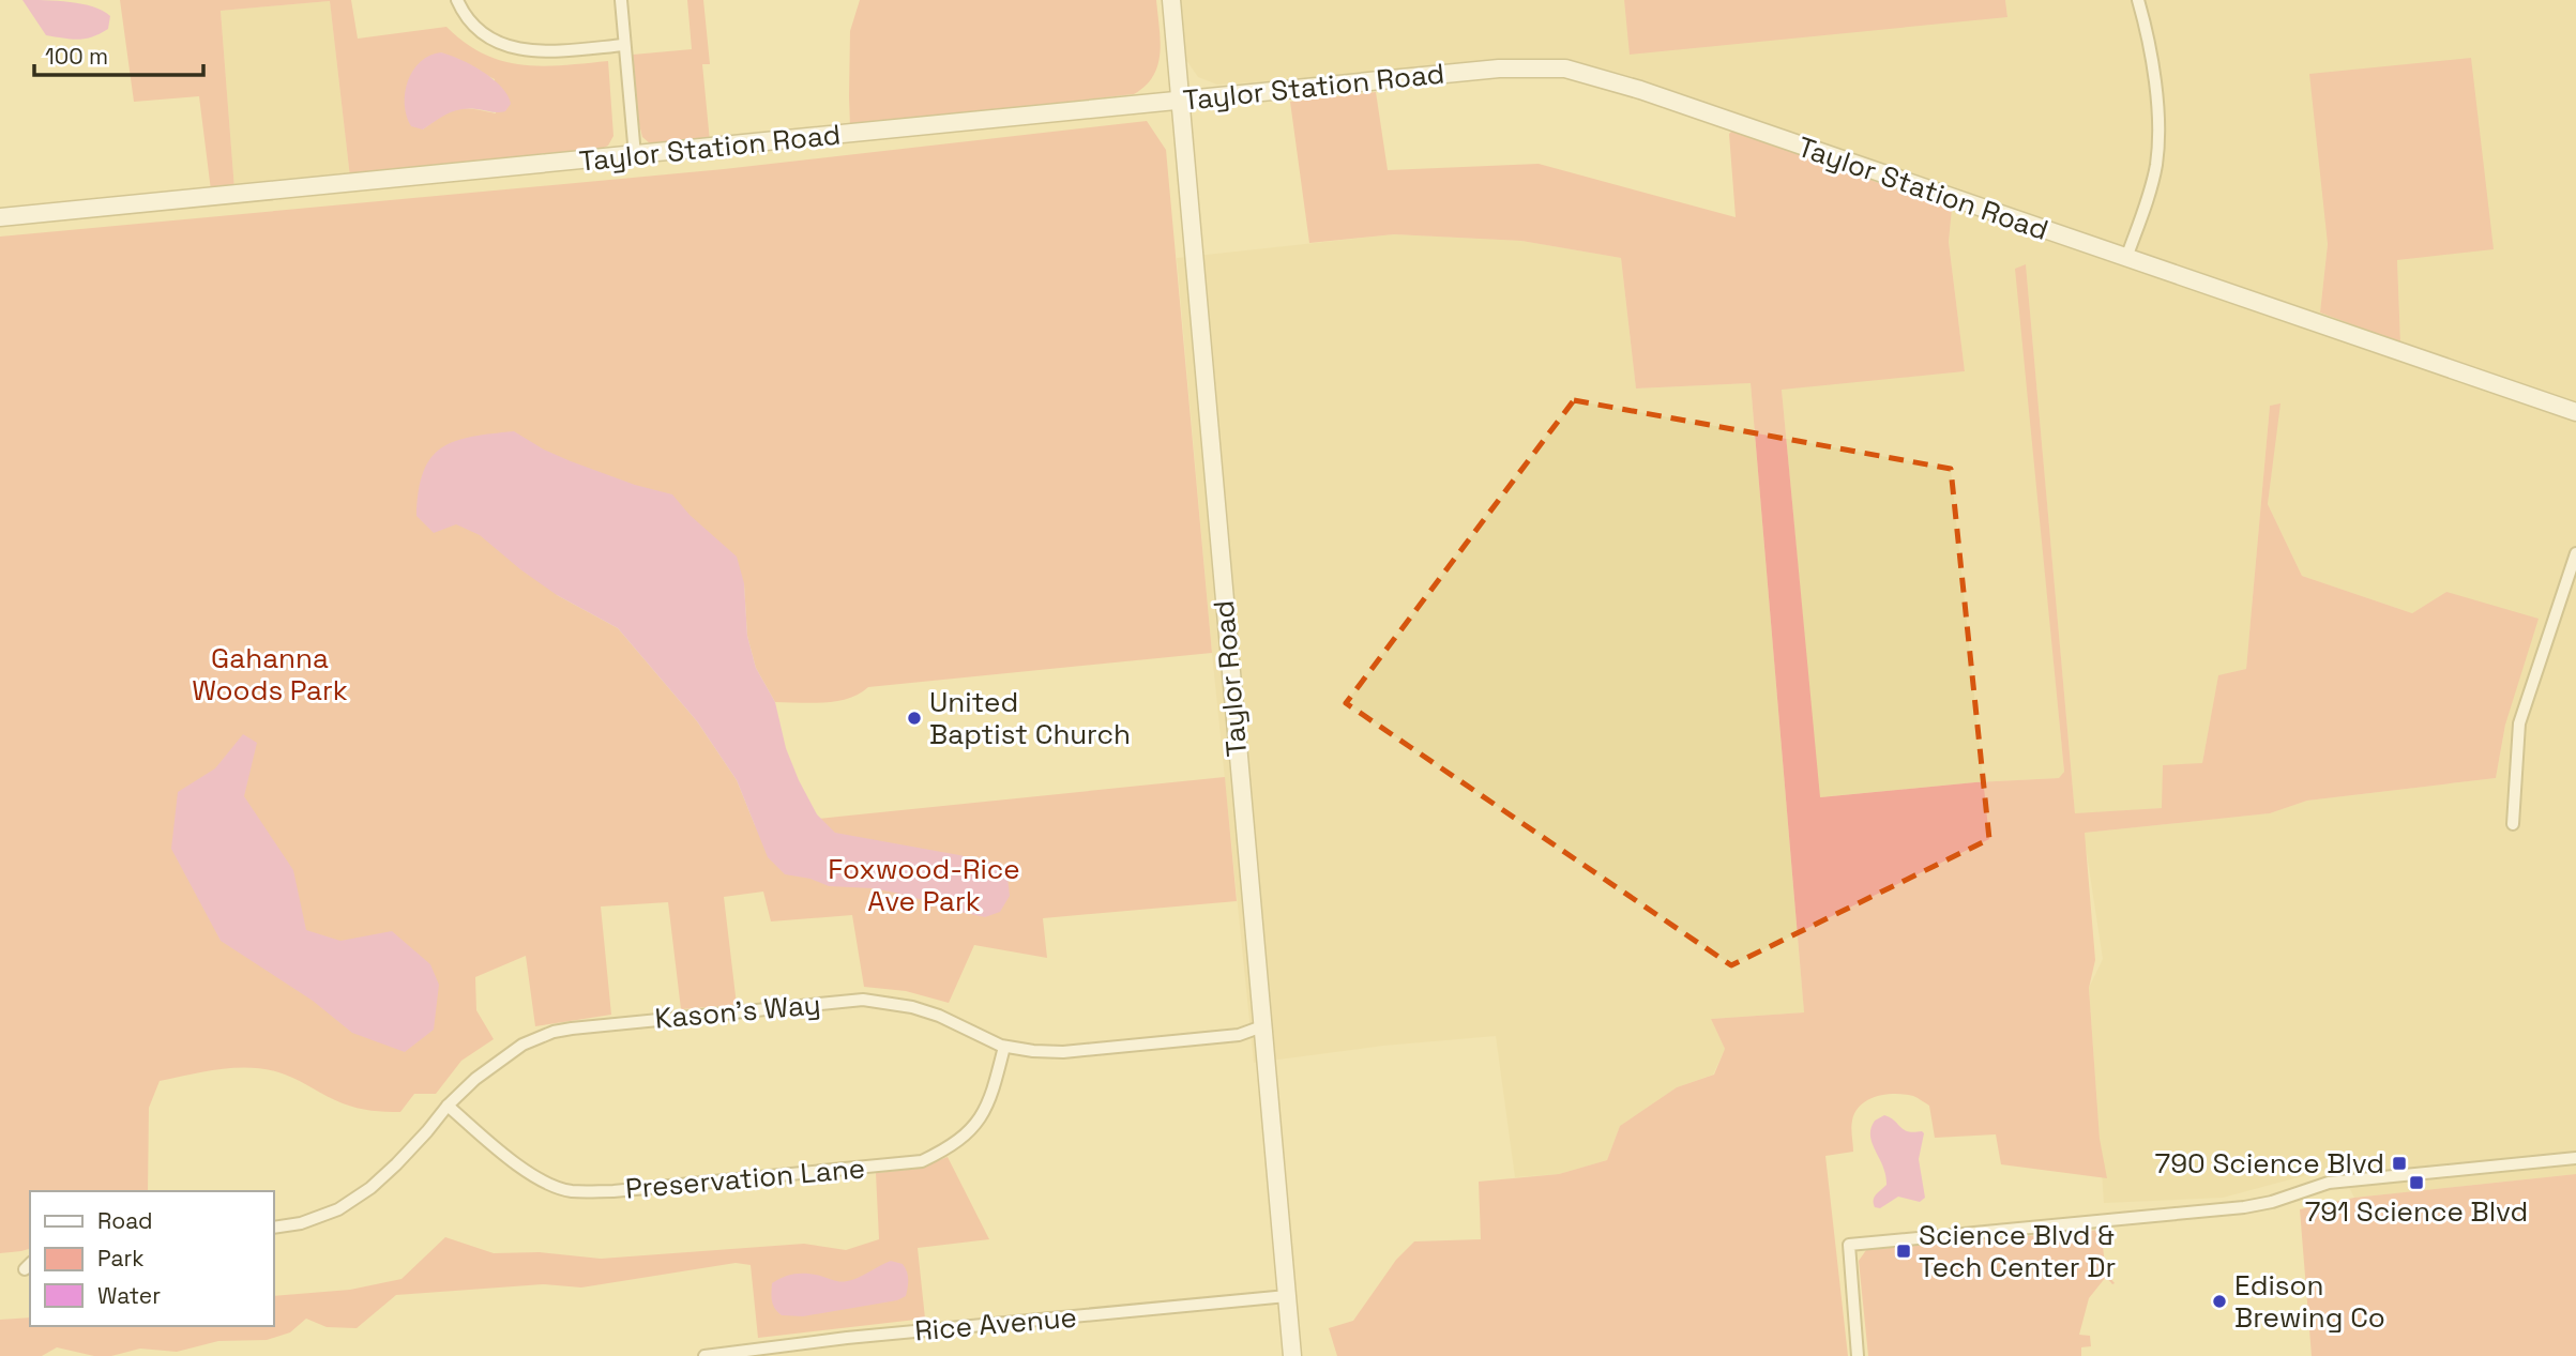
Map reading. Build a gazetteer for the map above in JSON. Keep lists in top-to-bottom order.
{
  "streets": {
    "main road": ["Taylor Station Road", "Taylor Road"],
    "street": ["Kason's Way", "Preservation Lane", "Rice Avenue"]
  },
  "crossings": [
    ["Taylor Station Road", "Taylor Road"],
    ["Taylor Road", "Kason's Way"],
    ["Taylor Road", "Rice Avenue"],
    ["Kason's Way", "Preservation Lane"]
  ],
  "parks": ["Gahanna Woods Park", "Foxwood-Rice Ave Park"],
  "places": {
    "other": ["United Baptist Church", "Edison Brewing Co"],
    "transit": ["790 Science Blvd", "791 Science Blvd", "Science Blvd & Tech Center Dr"]
  },
  "legend": ["Road", "Park", "Water"],
  "scale_bar": "100 m"
}
